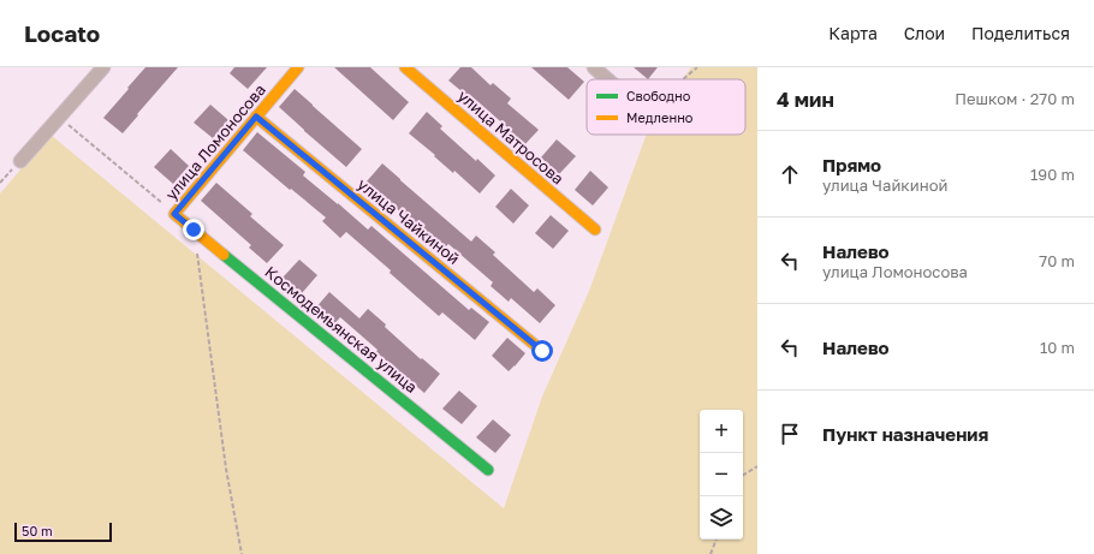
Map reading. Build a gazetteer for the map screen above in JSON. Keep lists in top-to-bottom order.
{
  "streets": {
    "street": [
      "улица Матросова",
      "улица Ломоносова",
      "улица Чайкиной",
      "Космодемьянская улица"
    ]
  },
  "crossings": [
    ["улица Ломоносова", "улица Чайкиной"],
    ["улица Ломоносова", "Космодемьянская улица"]
  ],
  "legend": ["Свободно", "Медленно"],
  "scale_bar": "50 m",
  "page": {
    "header": "Locato",
    "nav": ["Карта", "Слои", "Поделиться"],
    "heading": ["4 мин", "Пешком · 270 m"],
    "list": [
      ["Прямо", "улица Чайкиной", "190 m"],
      ["Налево", "улица Ломоносова", "70 m"],
      ["Налево", "10 m"],
      "Пункт назначения"
    ],
    "map_buttons": ["+", "−"],
    "scale": "50 m"
  }
}
